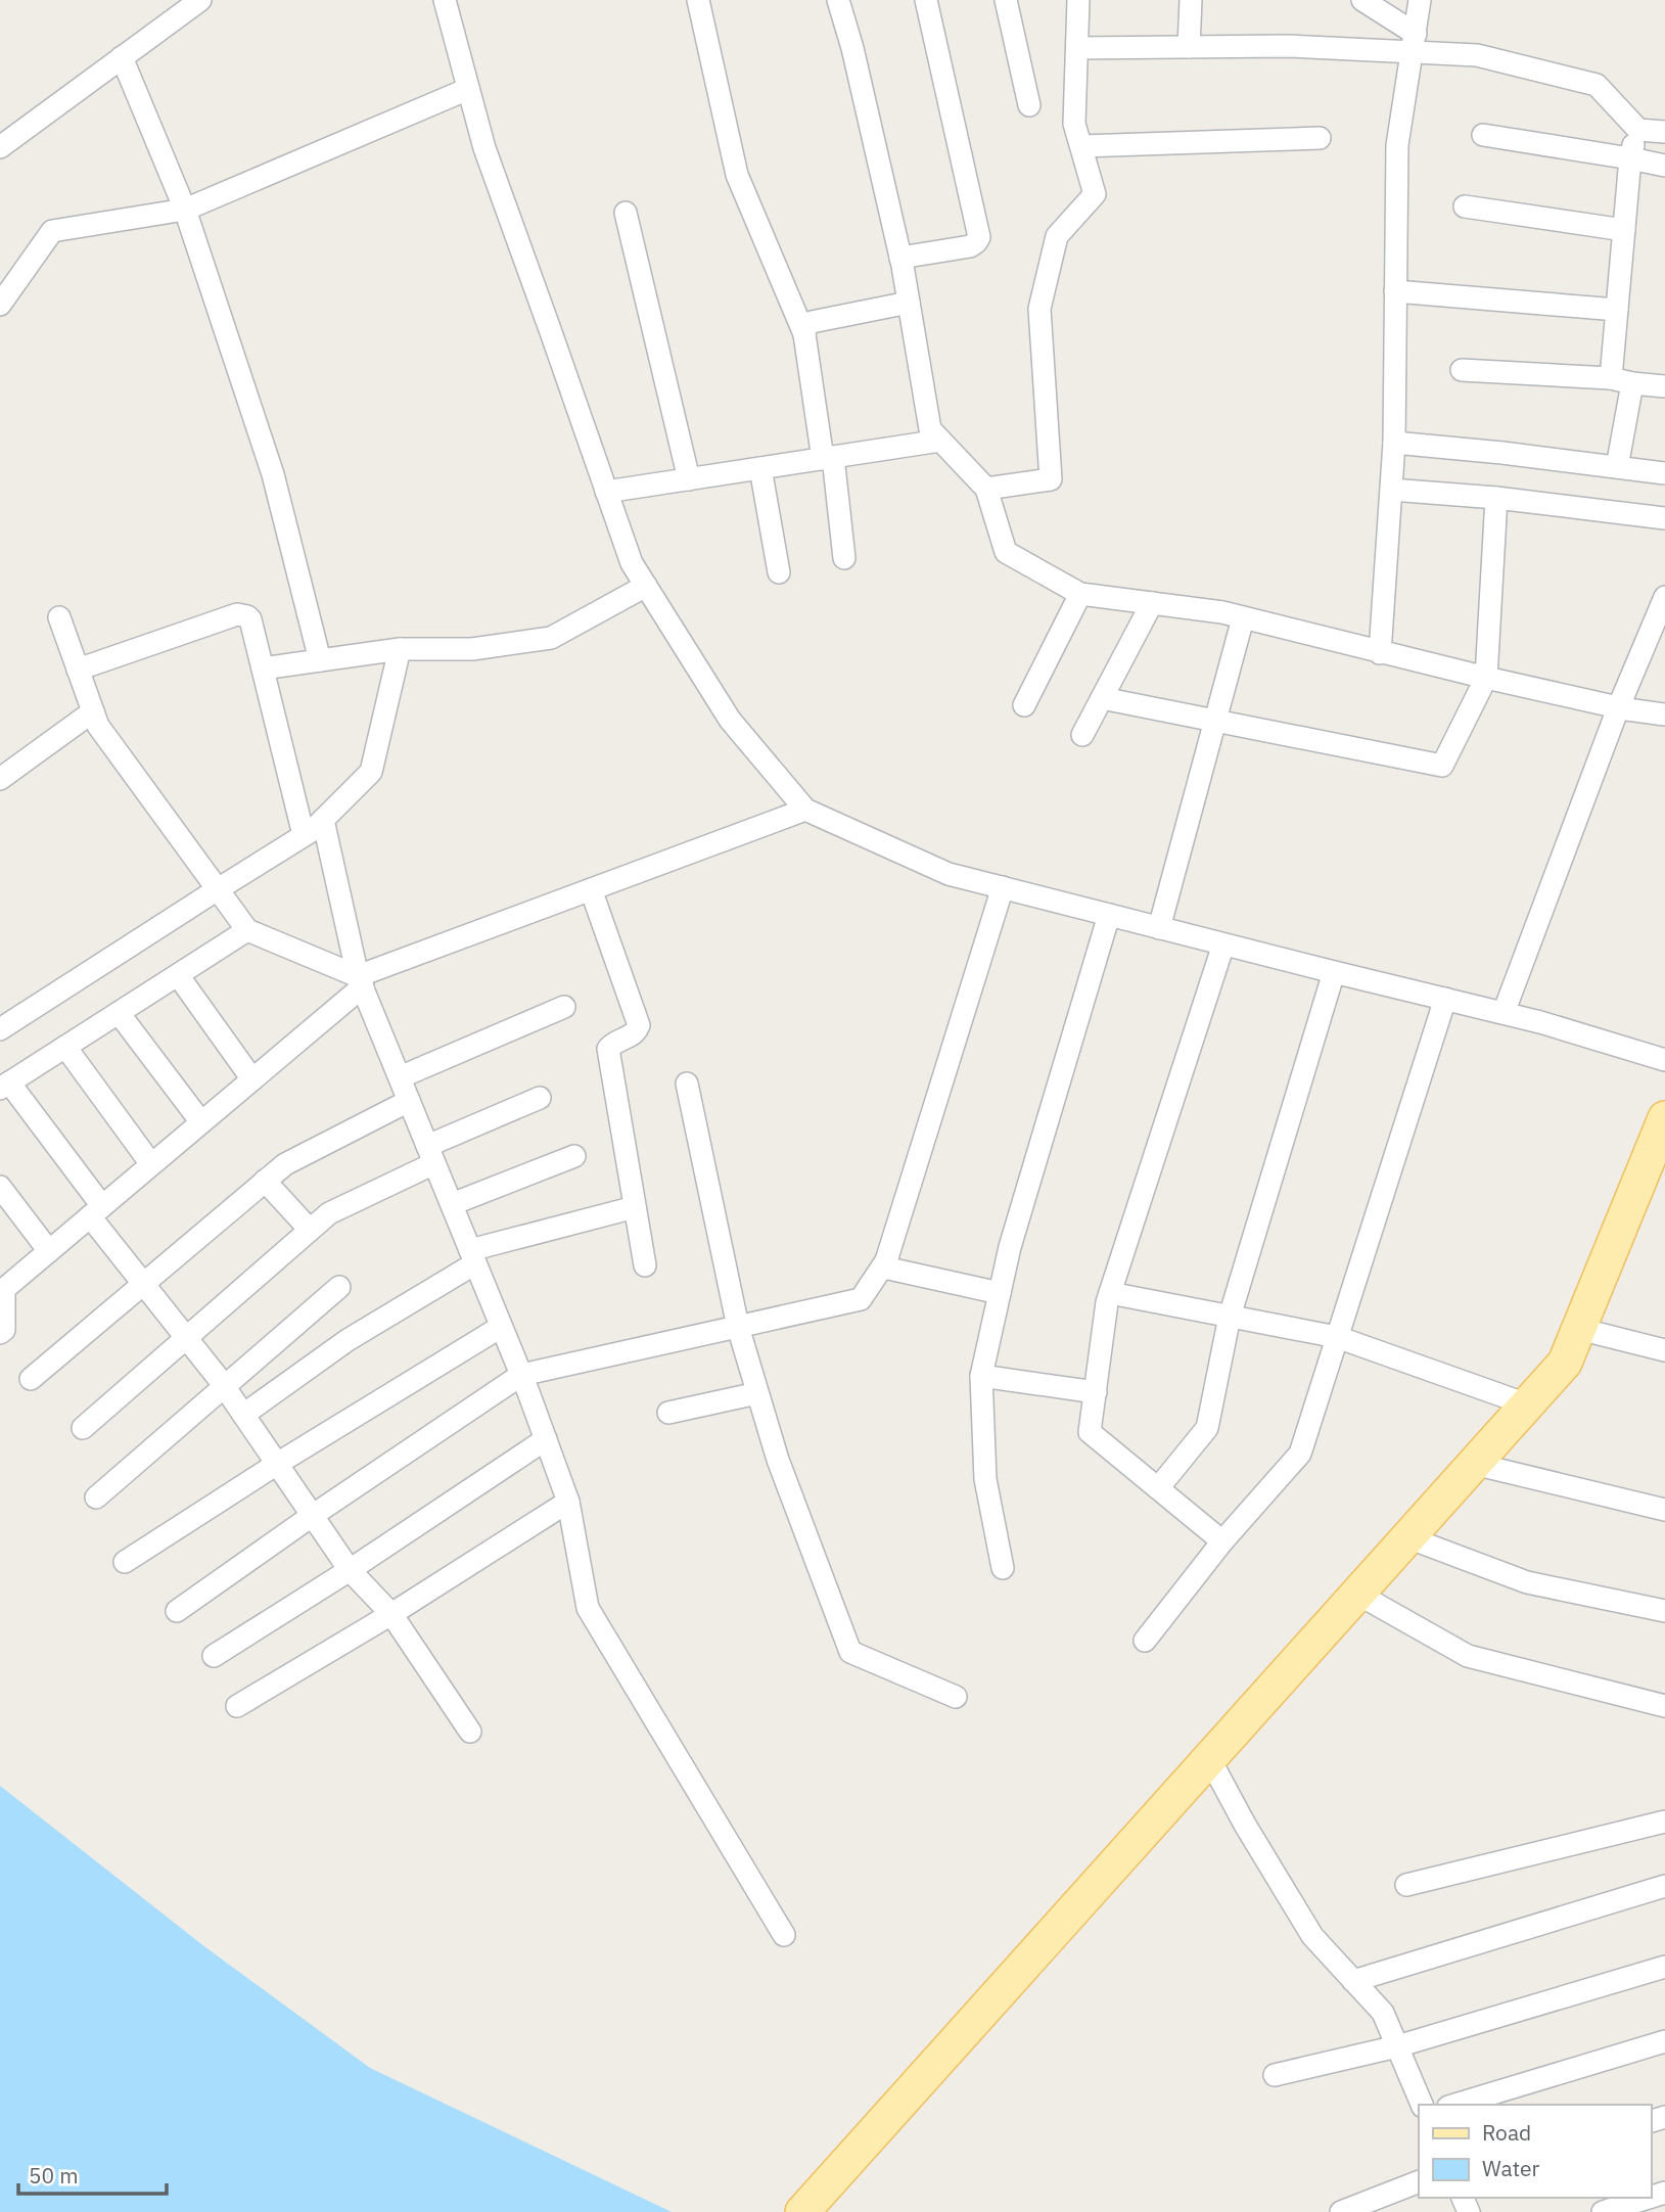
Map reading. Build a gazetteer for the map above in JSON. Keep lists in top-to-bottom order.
{
  "legend": ["Road", "Water"],
  "scale_bar": "50 m"
}
